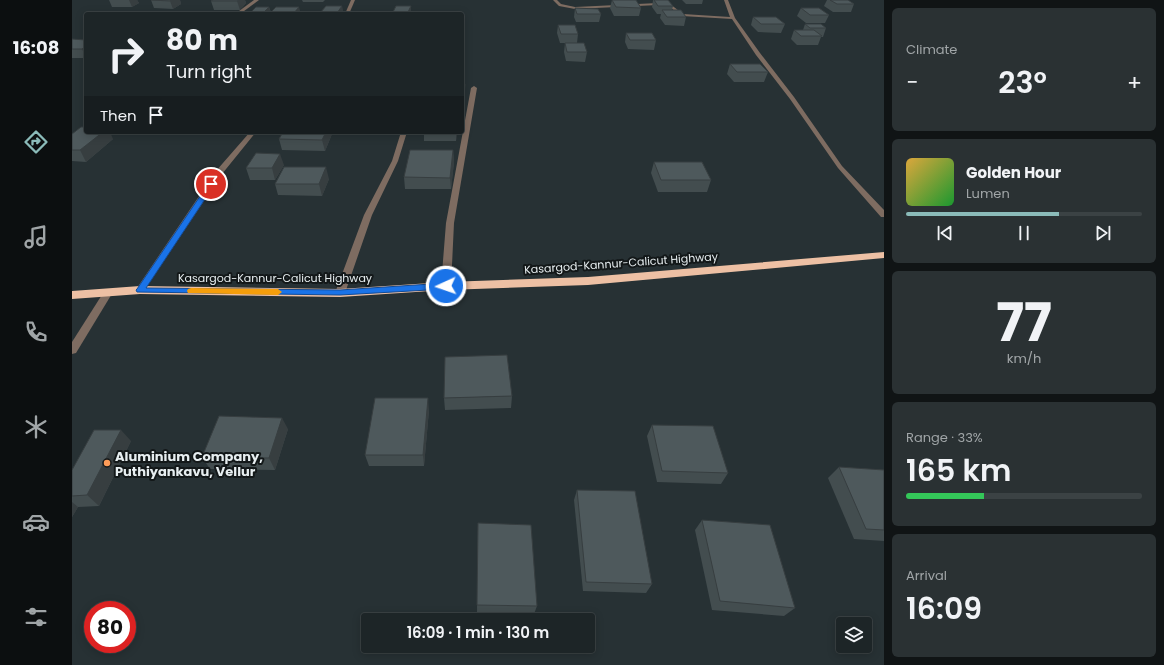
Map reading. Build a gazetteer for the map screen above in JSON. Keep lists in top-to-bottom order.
{
  "streets": {
    "highway": ["Kasargod-Kannur-Calicut Highway"]
  },
  "places": ["Aluminium Company, Puthiyankavu, Vellur"],
  "page": {
    "tabs": "16:08",
    "tile": [
      "Climate",
      ["77", "km/h"],
      ["Range · 33%", "165 km"],
      ["Arrival", "16:09"]
    ],
    "turn": ["80 m", "Turn right"],
    "heat": ["−", "23°", "+"],
    "then": "Then",
    "song": ["Golden Hour", "Lumen"],
    "limit": "80",
    "trip": "16:09 · 1 min · 130 m"
  }
}
